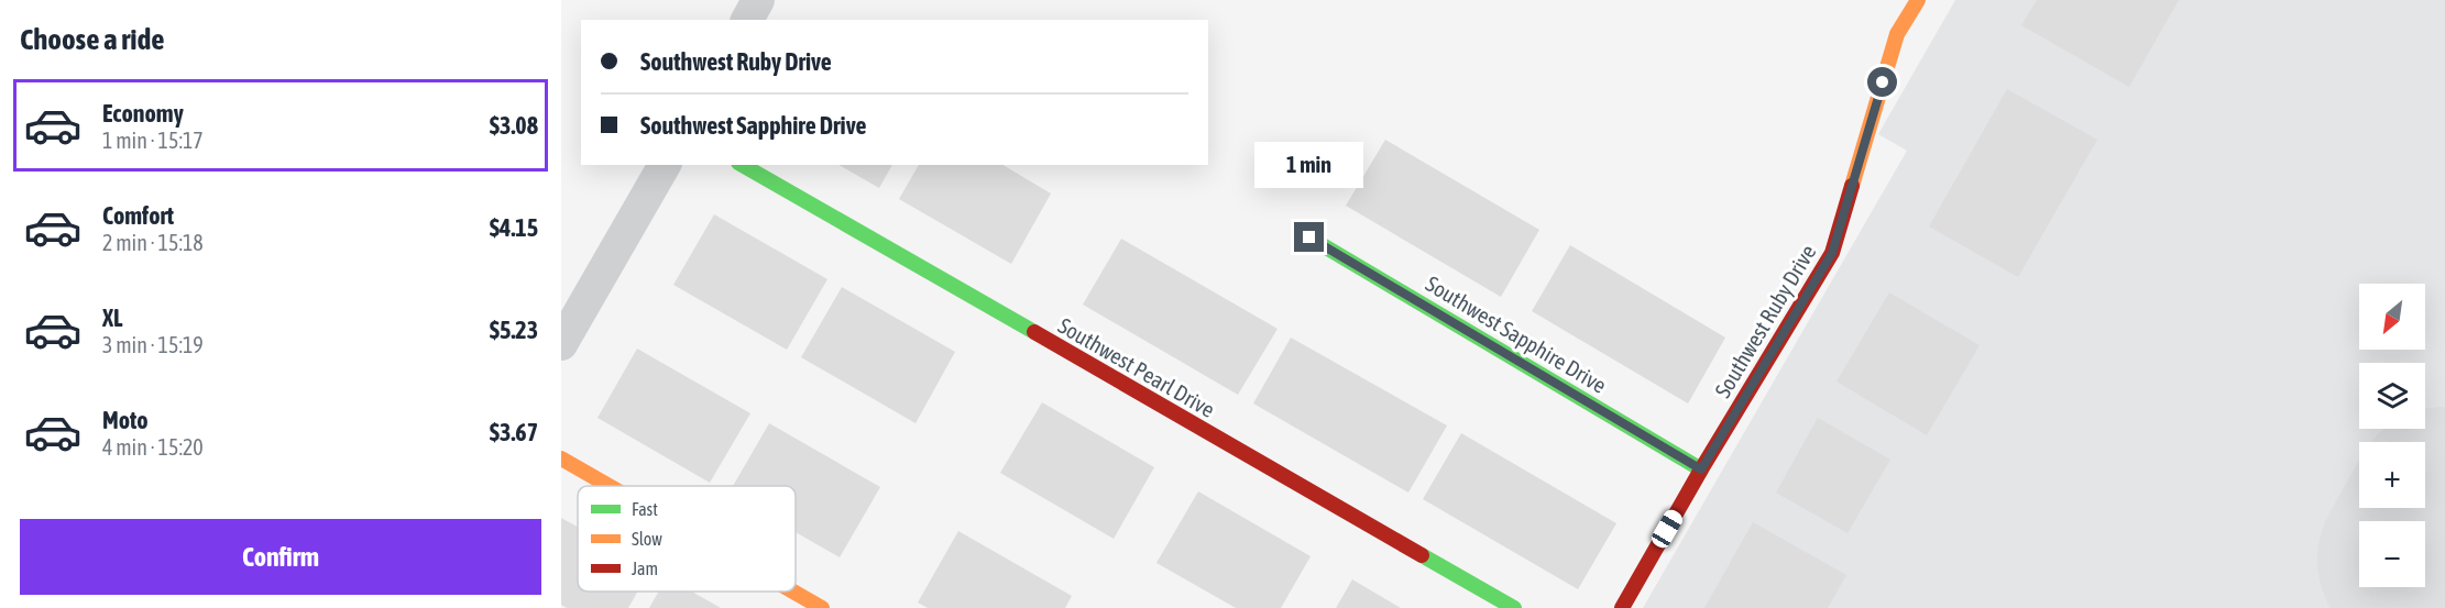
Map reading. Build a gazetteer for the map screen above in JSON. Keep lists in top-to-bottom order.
{
  "streets": {
    "street": ["Southwest Ruby Drive", "Southwest Sapphire Drive", "Southwest Pearl Drive"]
  },
  "crossings": [
    ["Southwest Ruby Drive", "Southwest Sapphire Drive"]
  ],
  "legend": ["Fast", "Slow", "Jam"],
  "north": "bottom left",
  "page": {
    "heading": "Choose a ride",
    "banner": ["Southwest Ruby Drive", "Southwest Sapphire Drive"],
    "list": [
      {
        "name": "Economy",
        "note": "1 min · 15:17",
        "value": "$3.08"
      },
      {
        "name": "Comfort",
        "note": "2 min · 15:18",
        "value": "$4.15"
      },
      {
        "name": "XL",
        "note": "3 min · 15:19",
        "value": "$5.23"
      },
      {
        "name": "Moto",
        "note": "4 min · 15:20",
        "value": "$3.67"
      }
    ],
    "bubble": "1 min",
    "map_buttons": ["+", "−"],
    "buttons": "Confirm"
  }
}
